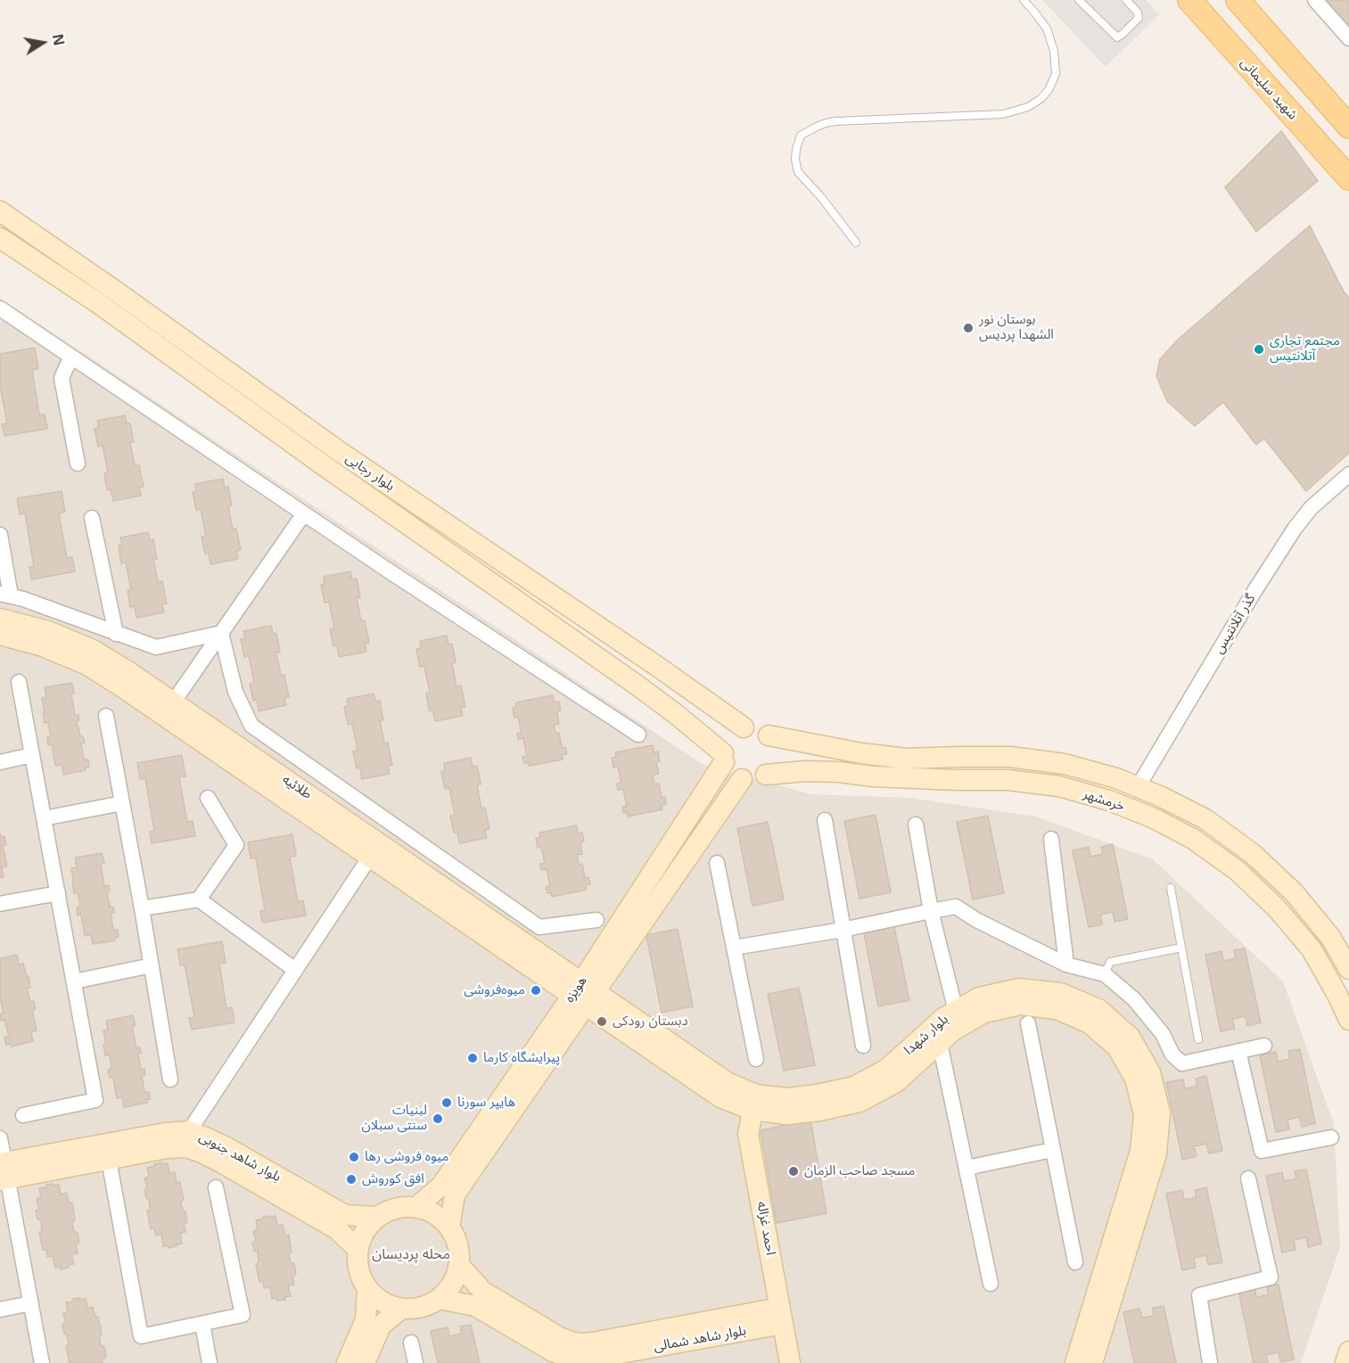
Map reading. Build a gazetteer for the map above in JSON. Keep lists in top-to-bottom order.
{
  "streets": {
    "main road": ["شهید سلیمانی"],
    "street": [
      "بلوار رجایی",
      "گذر آتلانتیس",
      "طلائیه",
      "خرمشهر",
      "هویزه",
      "بلوار شهدا",
      "بلوار شاهد جنوبی",
      "احمد غزاله",
      "بلوار شاهد شمالی"
    ]
  },
  "crossings": [
    ["بلوار رجایی", "خرمشهر"],
    ["بلوار رجایی", "هویزه"],
    ["گذر آتلانتیس", "خرمشهر"],
    ["طلائیه", "هویزه"],
    ["طلائیه", "بلوار شهدا"],
    ["خرمشهر", "هویزه"],
    ["هویزه", "بلوار شهدا"],
    ["هویزه", "بلوار شاهد جنوبی"],
    ["هویزه", "بلوار شاهد شمالی"],
    ["بلوار شهدا", "احمد غزاله"],
    ["بلوار شاهد جنوبی", "بلوار شاهد شمالی"],
    ["احمد غزاله", "بلوار شاهد شمالی"]
  ],
  "districts": ["محله پردیسان"],
  "places": [
    "بوستان نور الشهدا پردیس",
    "مجتمع تجاری آتلانتیس",
    "میوه‌فروشی",
    "دبستان رودکی",
    "پیرایشگاه کارما",
    "هایپر سورنا",
    "لبنیات سنتی سبلان",
    "میوه فروشی رها",
    "مسجد صاحب الزمان",
    "افق کوروش"
  ],
  "north": "right"
}
